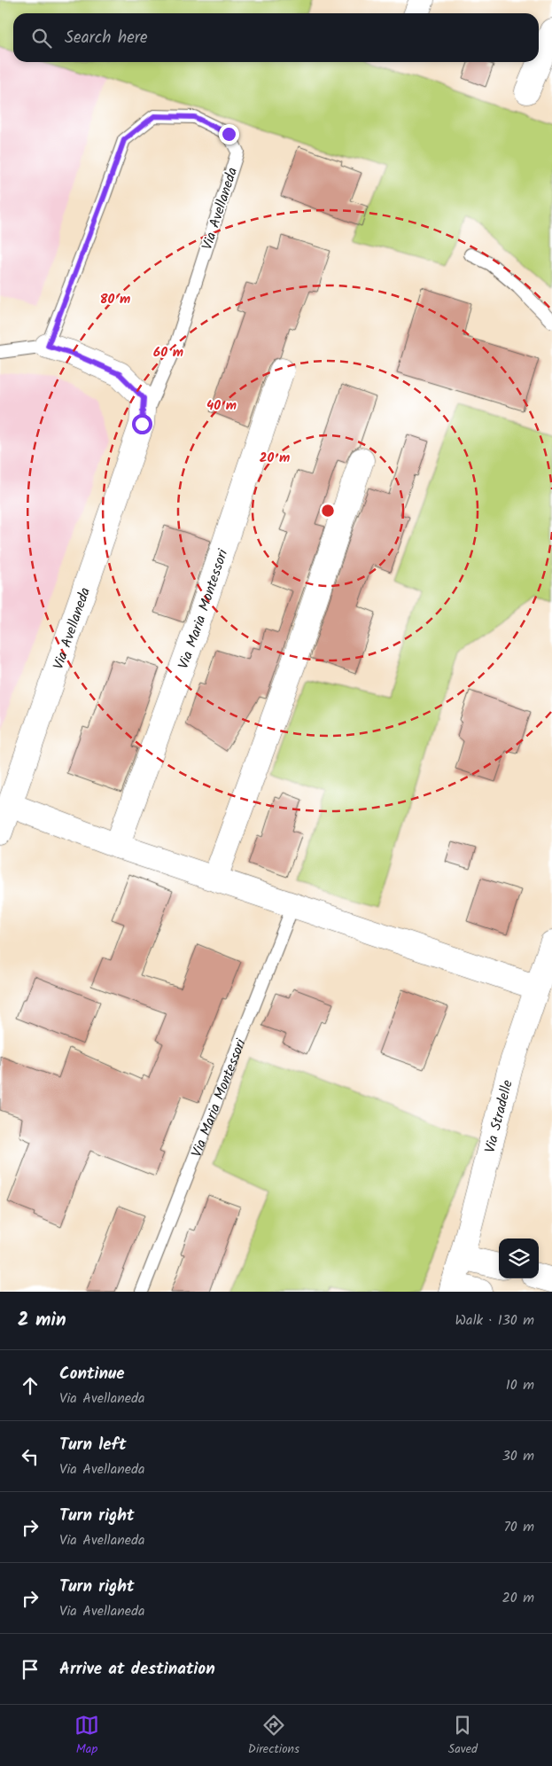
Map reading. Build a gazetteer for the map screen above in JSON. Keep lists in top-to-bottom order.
{
  "streets": {
    "street": ["Via Avellaneda", "Via Maria Montessori", "Via Stradelle"]
  },
  "page": {
    "search": "Search here",
    "heading": ["2 min", "Walk · 130 m"],
    "list": [
      ["Continue", "Via Avellaneda", "10 m"],
      ["Turn left", "Via Avellaneda", "30 m"],
      ["Turn right", "Via Avellaneda", "70 m"],
      ["Turn right", "Via Avellaneda", "20 m"],
      "Arrive at destination"
    ],
    "nav": ["Map", "Directions", "Saved"]
  },
  "rings": [
    "80 m",
    "60 m",
    "40 m",
    "20 m"
  ]
}
